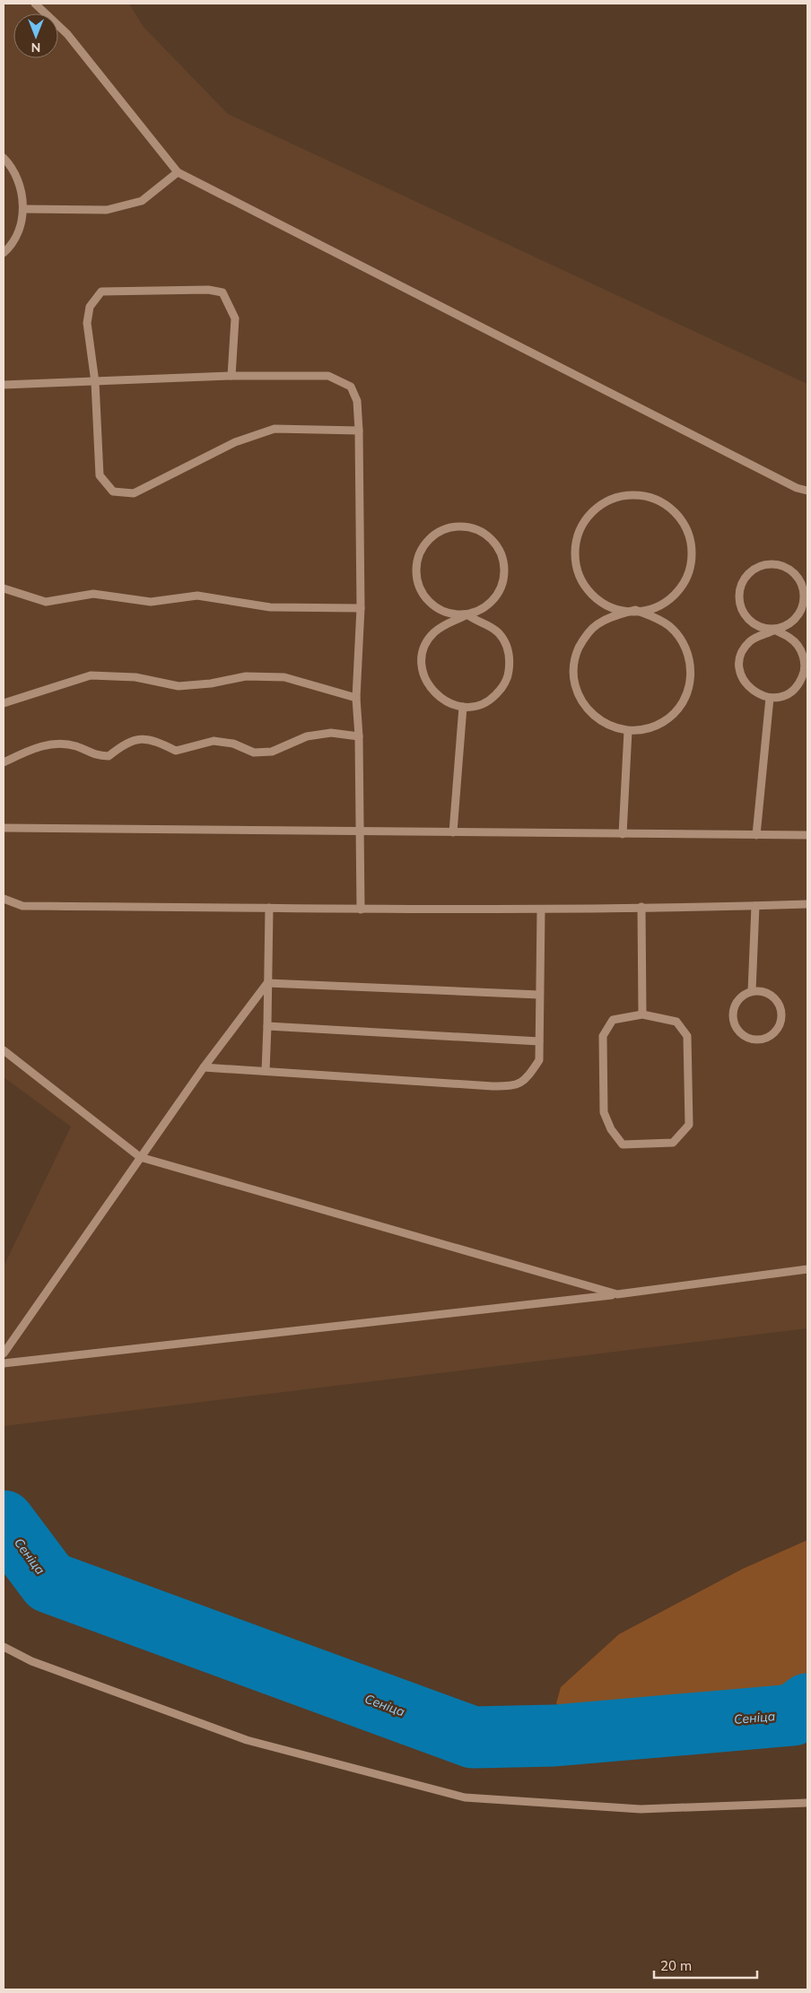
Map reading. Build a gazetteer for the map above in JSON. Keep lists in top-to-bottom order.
{
  "water": ["Сеніца"],
  "scale_bar": "20 m",
  "north": "bottom"
}
